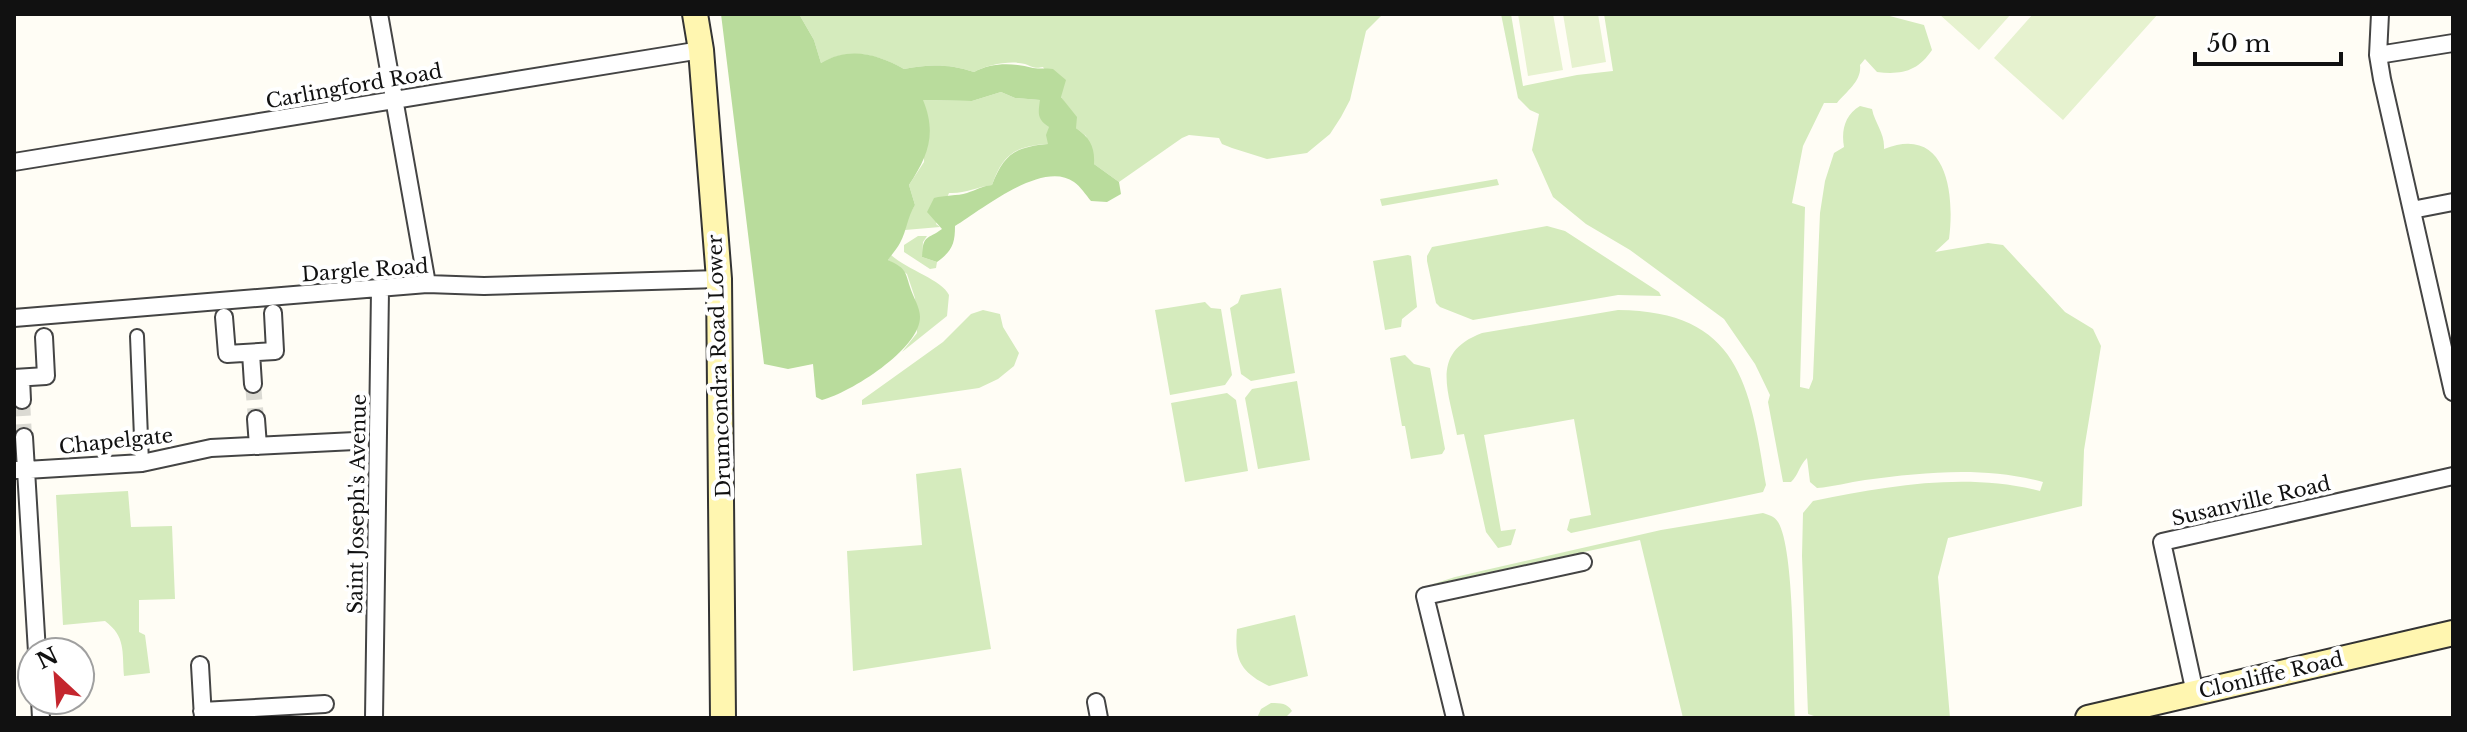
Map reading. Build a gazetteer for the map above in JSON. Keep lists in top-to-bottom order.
{
  "streets": {
    "main road": ["Drumcondra Road Lower", "Clonliffe Road"],
    "street": [
      "Carlingford Road",
      "Dargle Road",
      "Chapelgate",
      "Susanville Road",
      "Saint Joseph's Avenue"
    ]
  },
  "crossings": [
    ["Carlingford Road", "Drumcondra Road Lower"],
    ["Dargle Road", "Drumcondra Road Lower"],
    ["Dargle Road", "Saint Joseph's Avenue"],
    ["Susanville Road", "Clonliffe Road"]
  ],
  "scale_bar": "50 m",
  "north": "top left"
}
